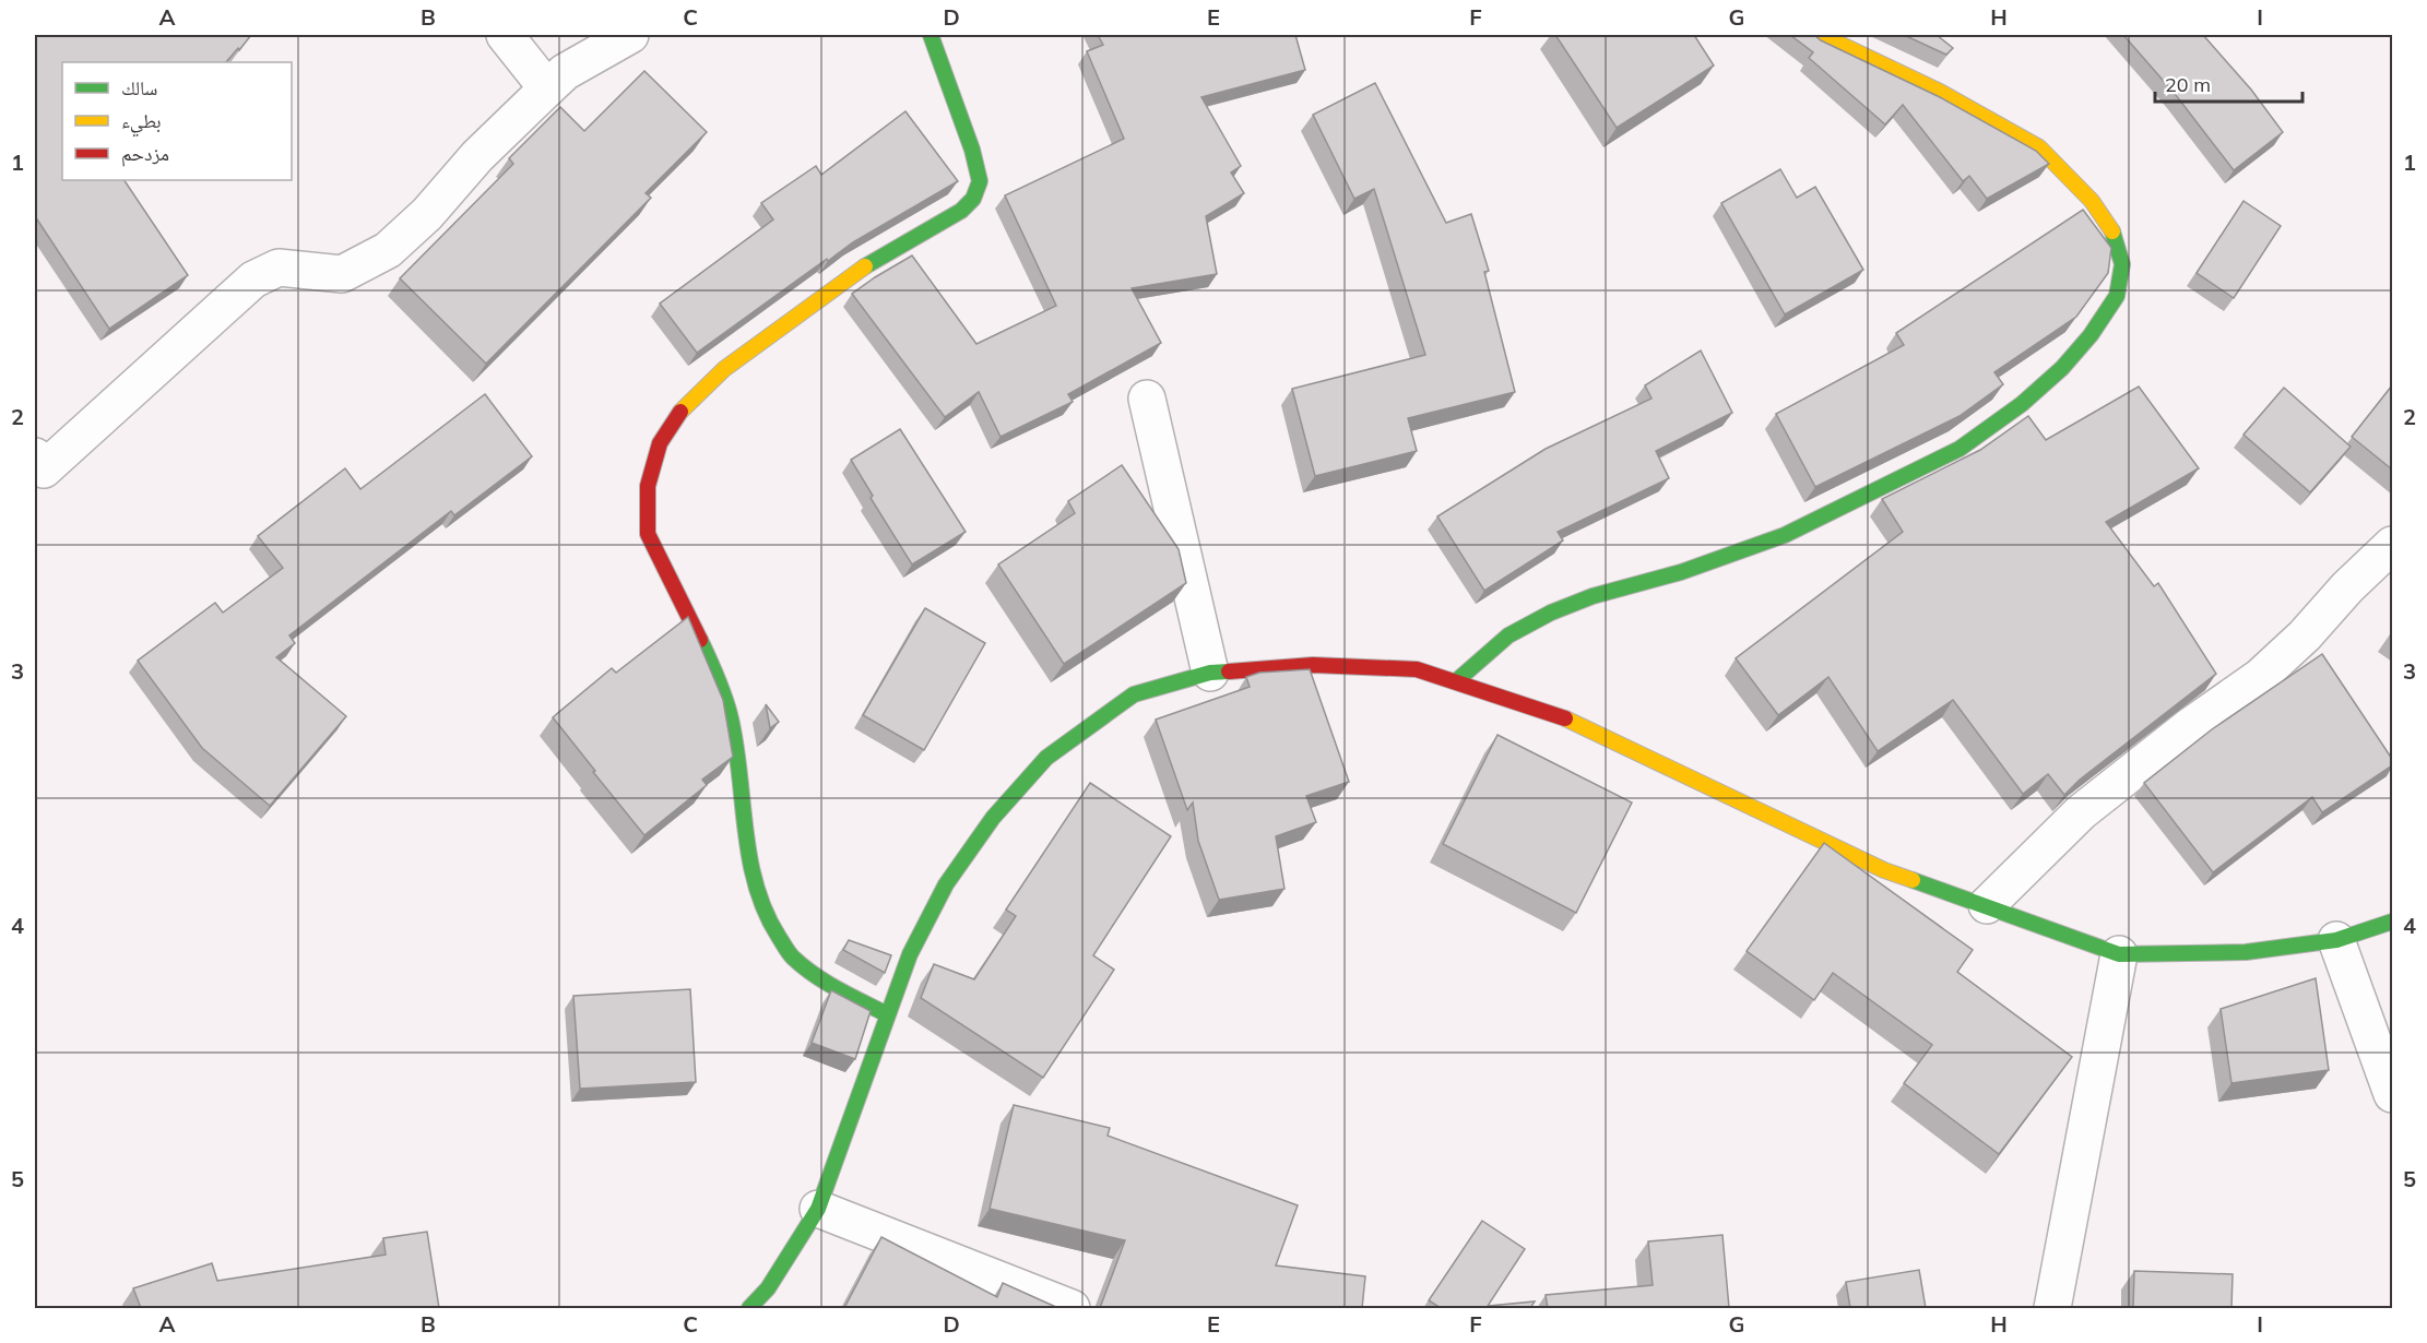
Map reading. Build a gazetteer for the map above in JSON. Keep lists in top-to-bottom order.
{
  "legend": ["سالك", "بطيء", "مزدحم"],
  "scale_bar": "20 m",
  "grid": {
    "columns": [
      "A",
      "B",
      "C",
      "D",
      "E",
      "F",
      "G",
      "H",
      "I"
    ],
    "rows": [
      "1",
      "2",
      "3",
      "4",
      "5"
    ]
  }
}
